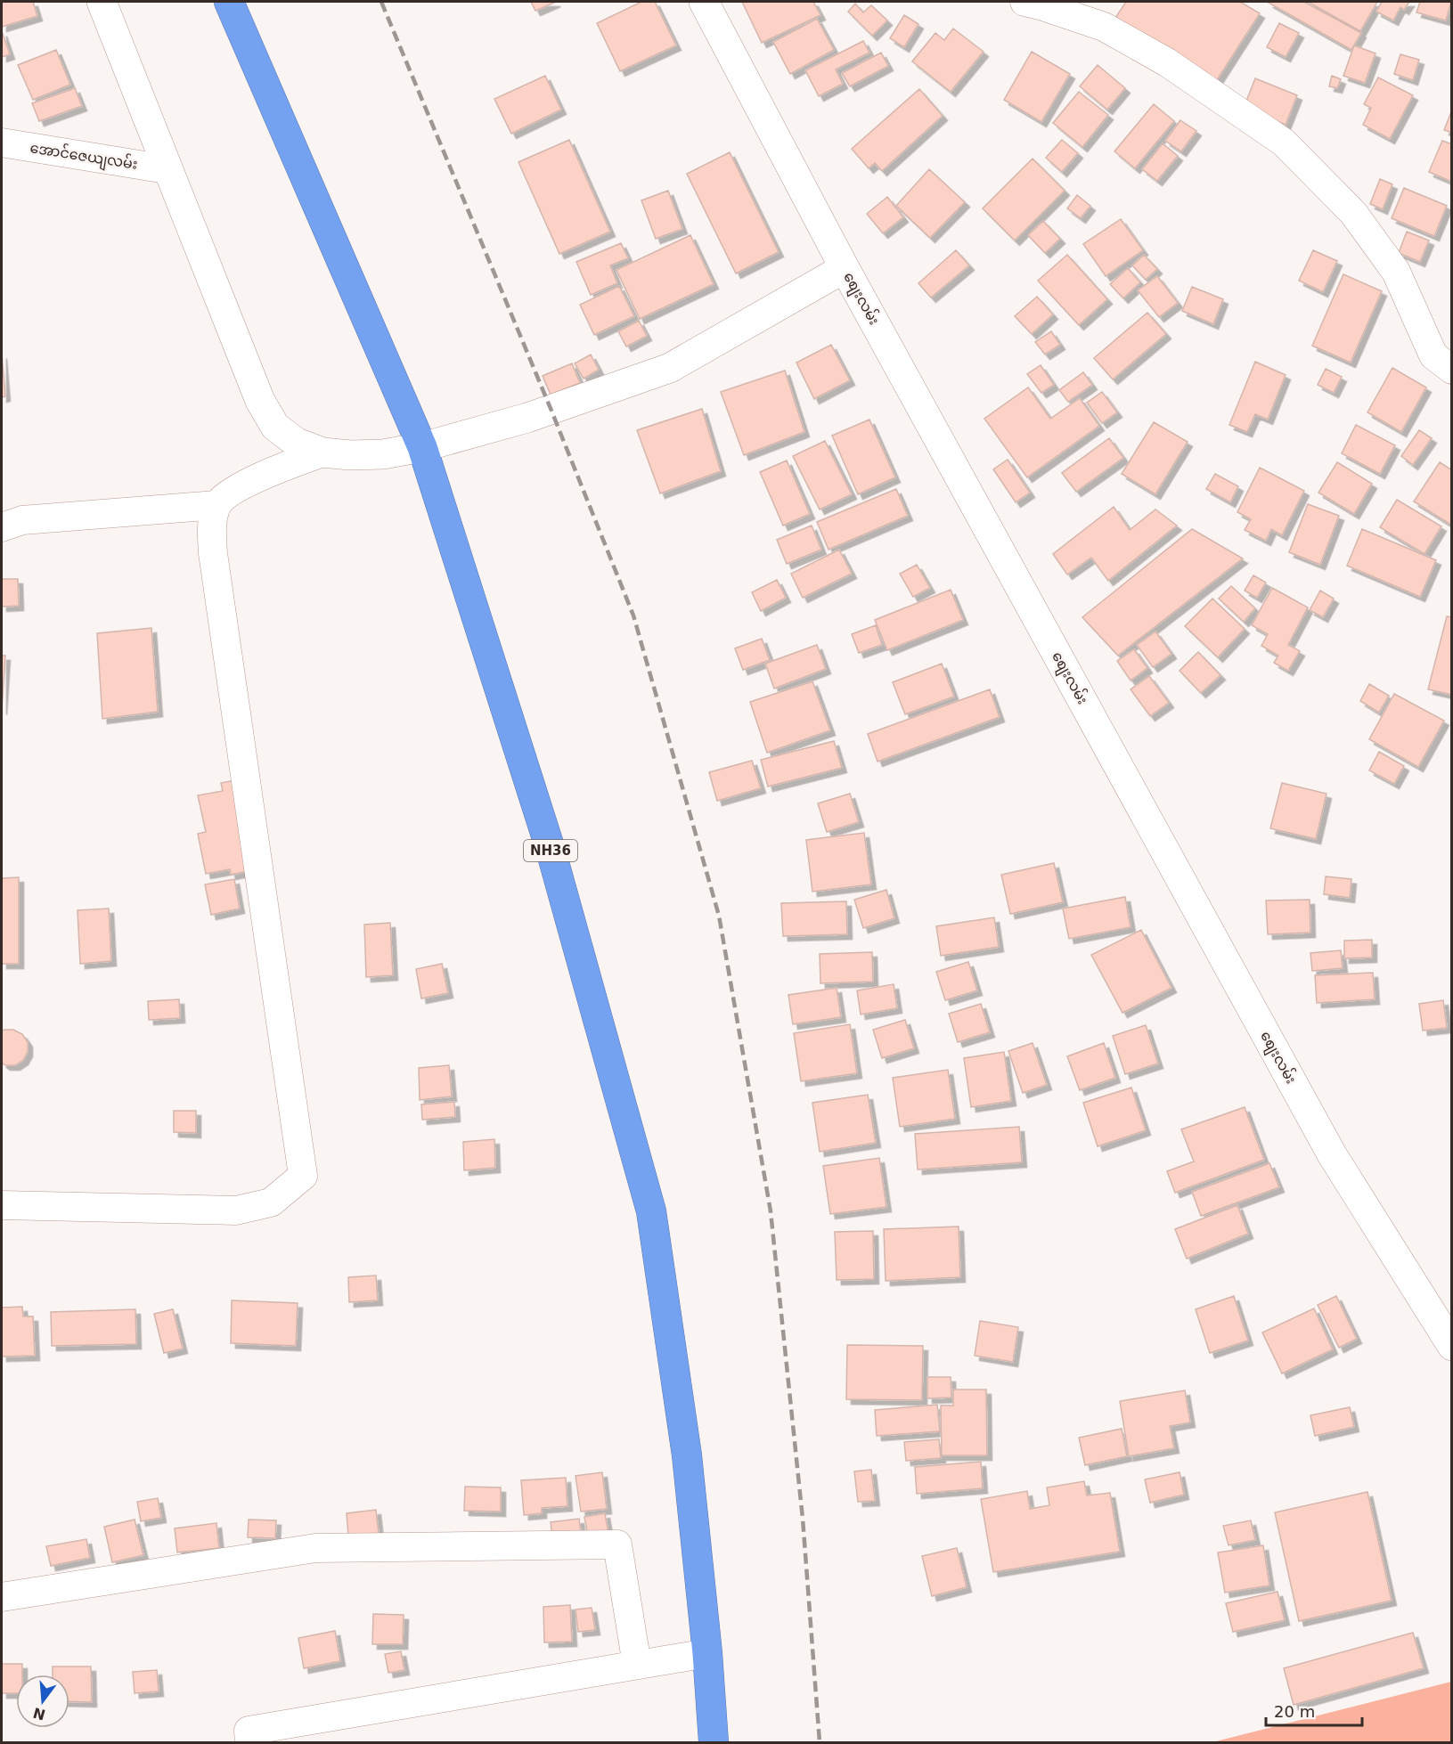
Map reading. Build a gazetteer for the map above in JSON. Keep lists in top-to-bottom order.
{
  "streets": {
    "highway": ["NH36"],
    "main road": ["စျေးလမ်း"],
    "street": ["အောင်ဇေယျလမ်း"]
  },
  "scale_bar": "20 m",
  "north": "bottom"
}
